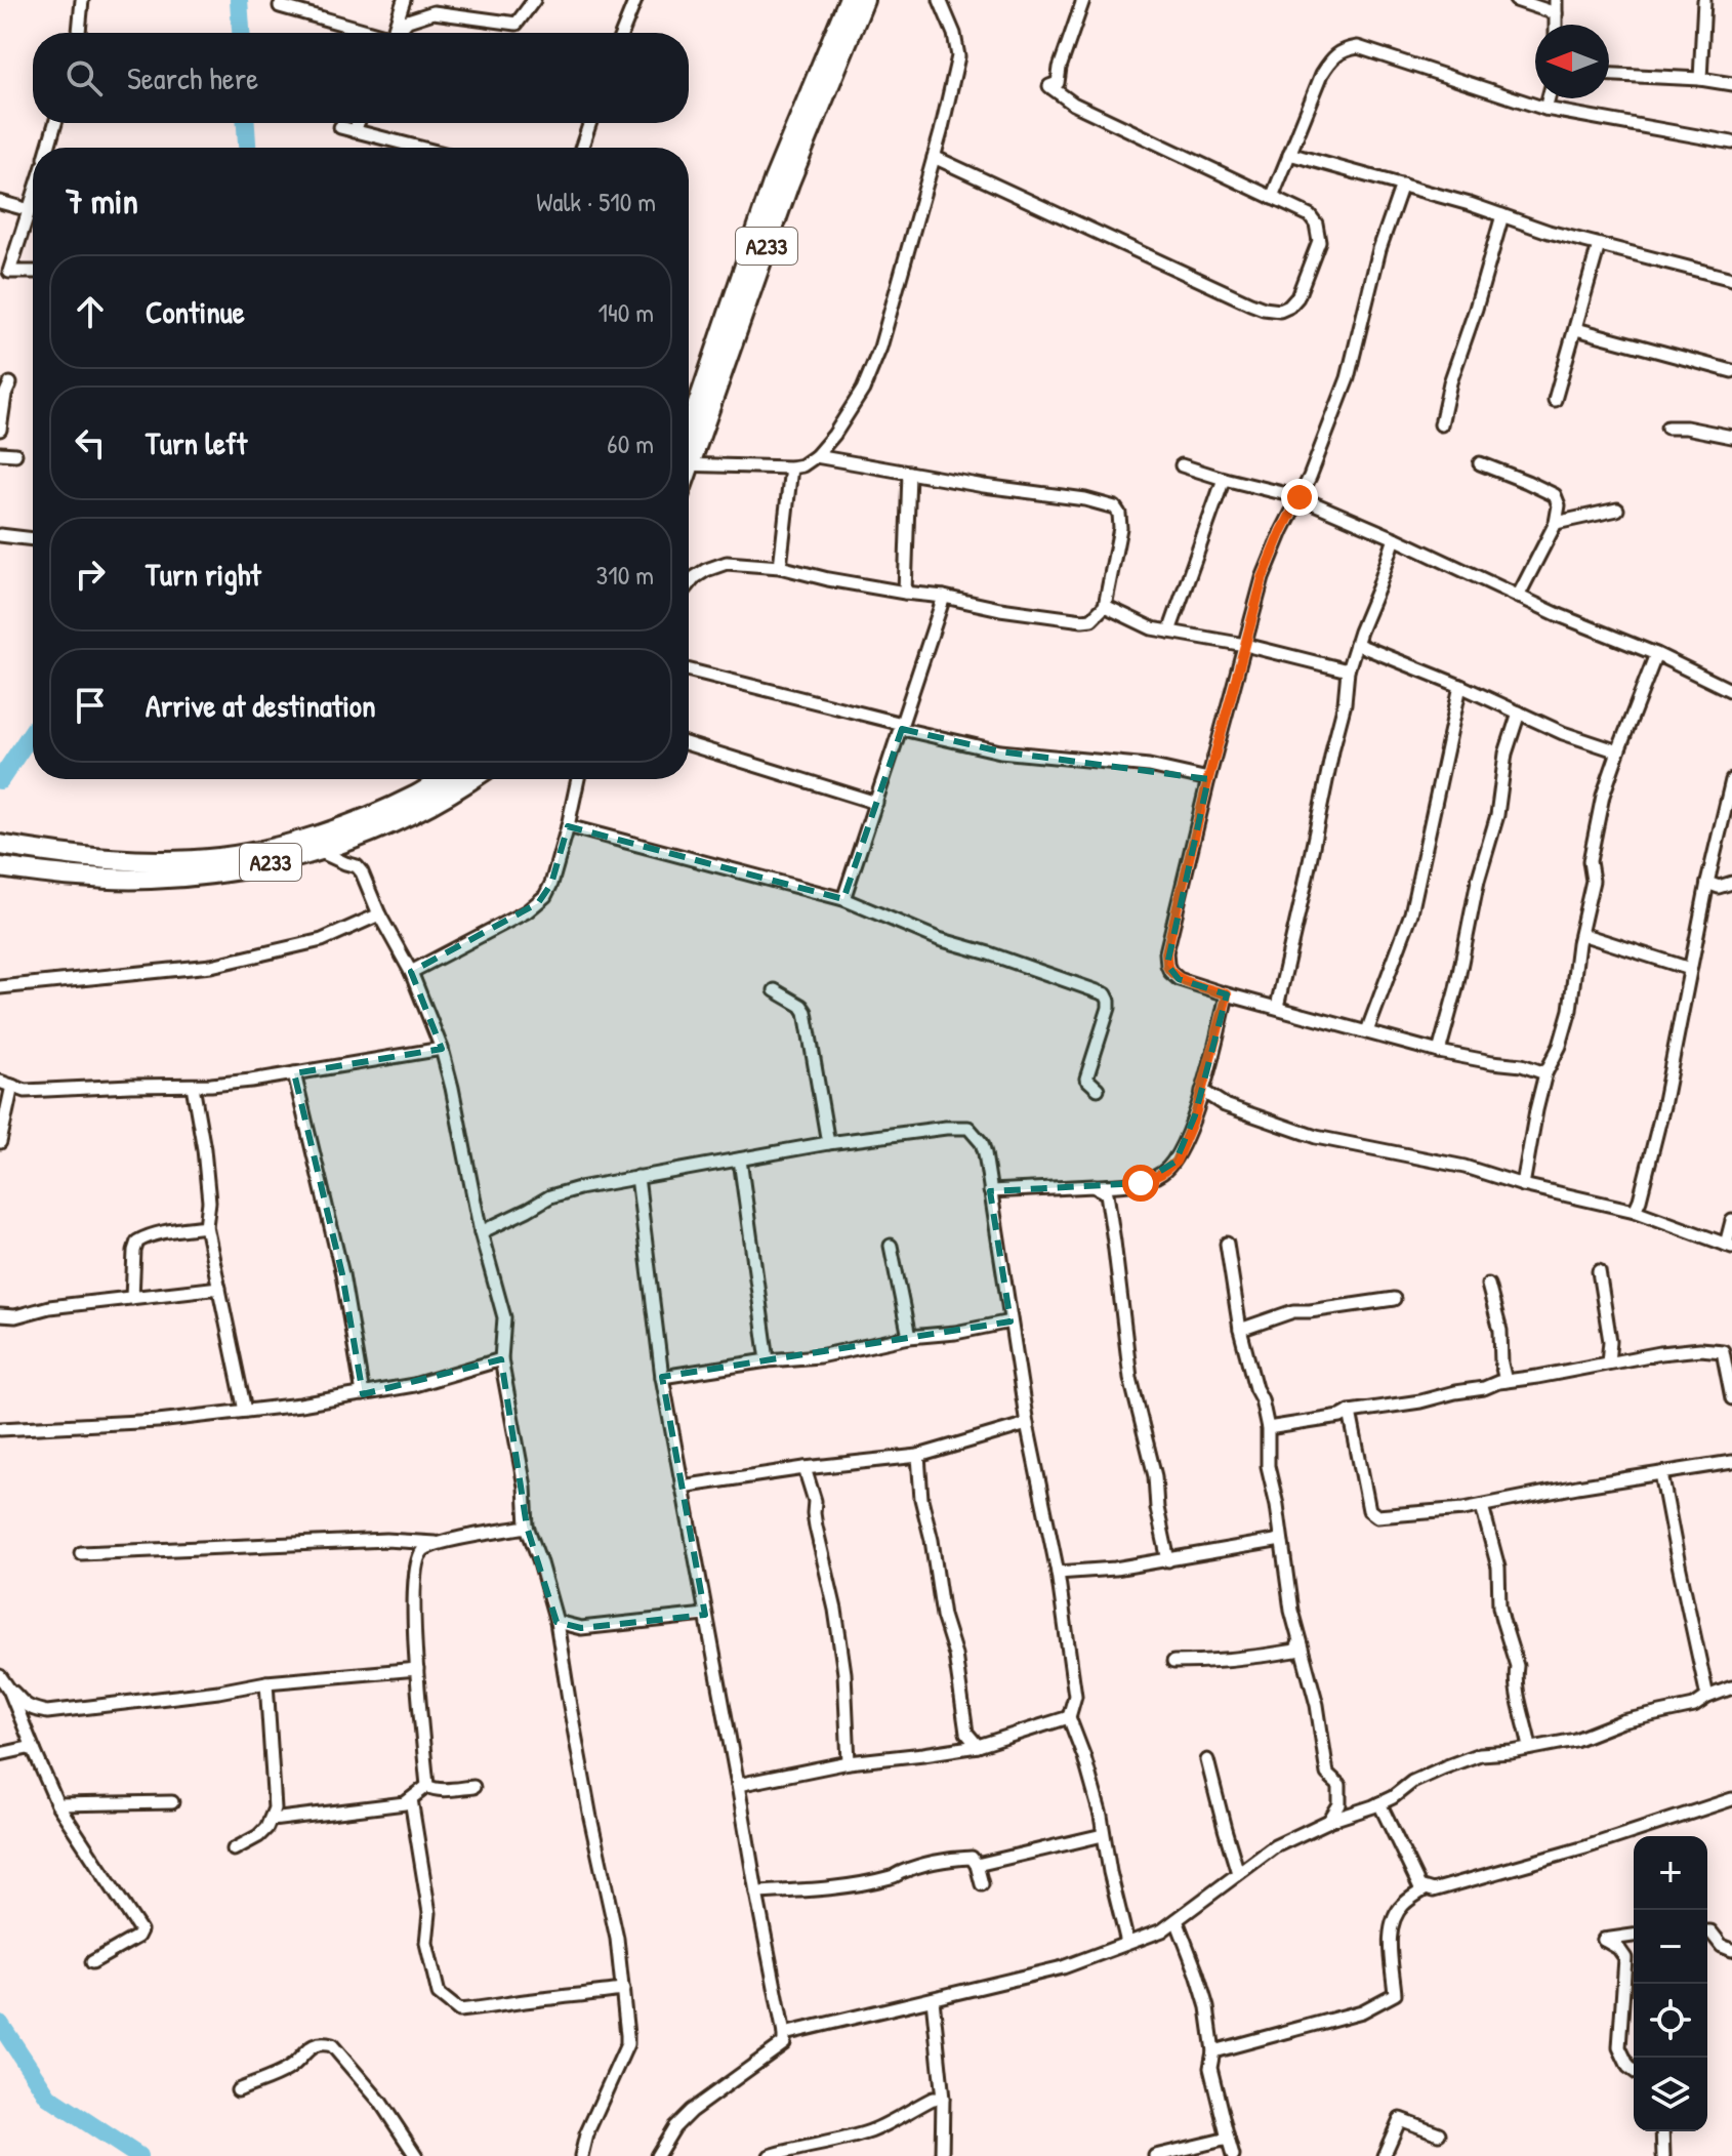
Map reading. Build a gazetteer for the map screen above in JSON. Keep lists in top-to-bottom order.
{
  "streets": {
    "highway": ["A233"]
  },
  "north": "left",
  "page": {
    "search": "Search here",
    "heading": ["7 min", "Walk · 510 m"],
    "list": [
      ["Continue", "140 m"],
      ["Turn left", "60 m"],
      ["Turn right", "310 m"],
      "Arrive at destination"
    ],
    "map_buttons": ["+", "−"]
  }
}
